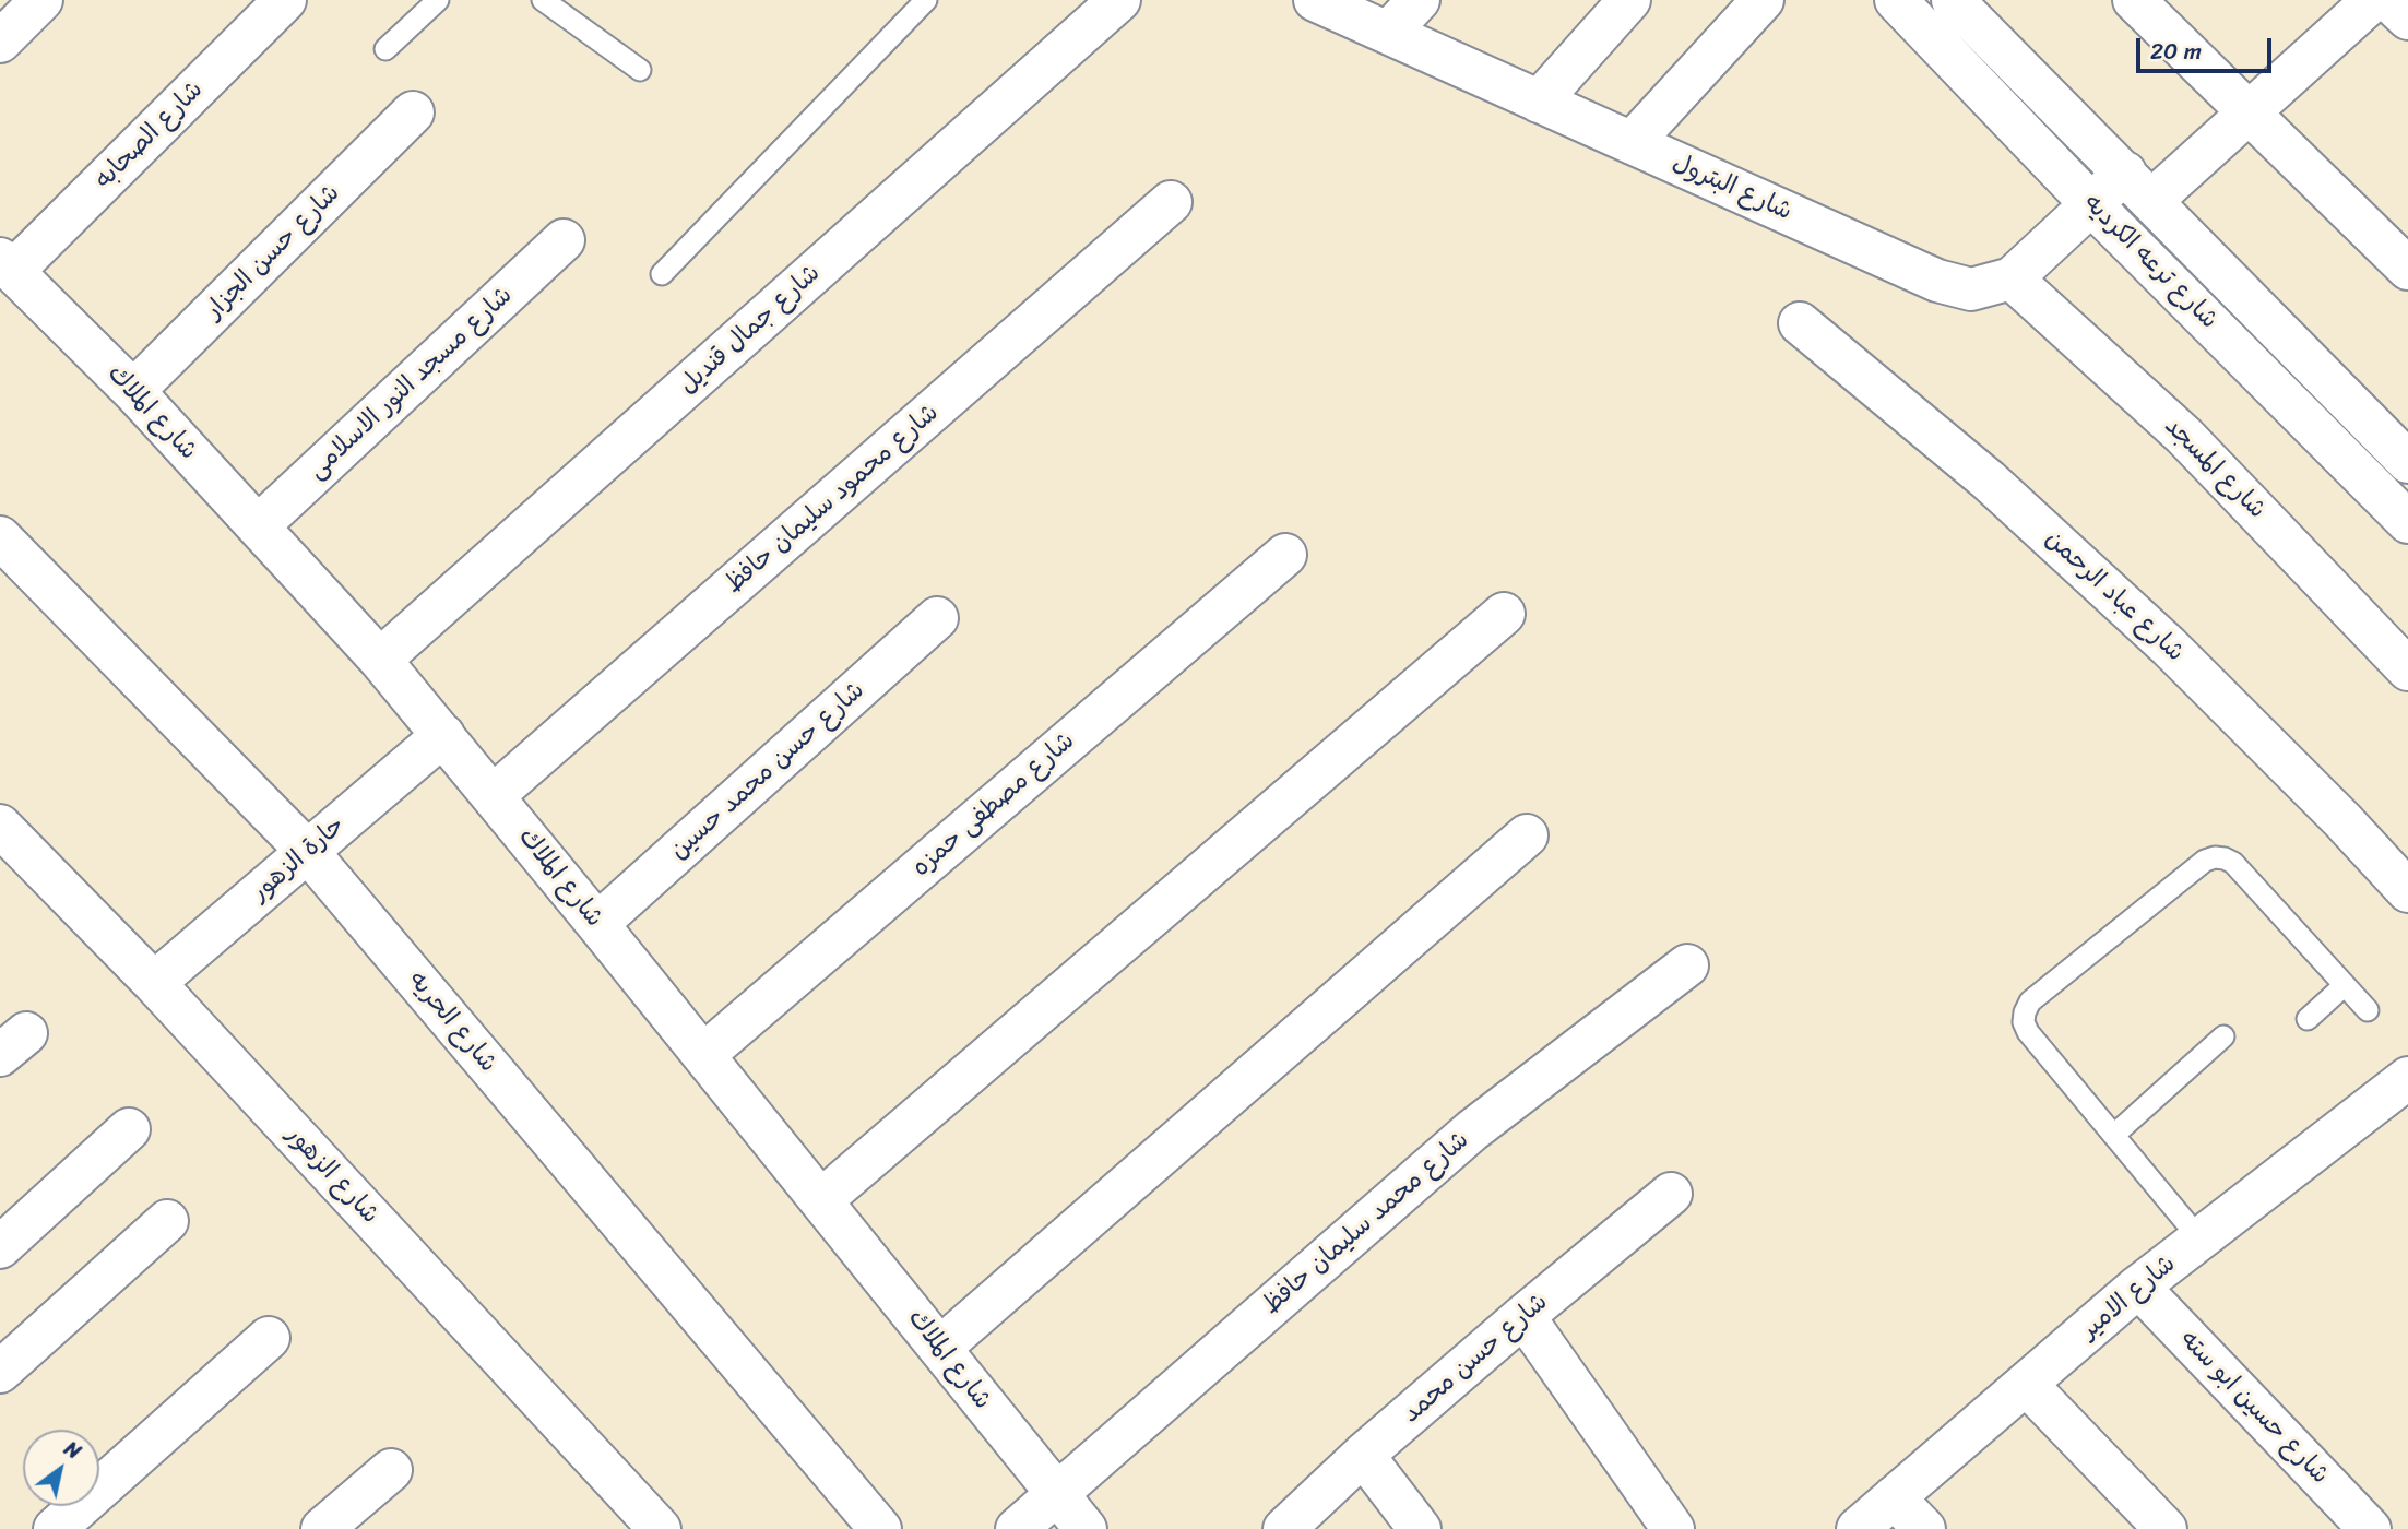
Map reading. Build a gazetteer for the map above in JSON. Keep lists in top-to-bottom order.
{
  "streets": {
    "street": [
      "شارع الصحابه",
      "شارع البترول",
      "شارع حسن الجزار",
      "شارع ترعه الكرديه",
      "شارع جمال قنديل",
      "شارع مسجد النور الاسلامى",
      "شارع الملاك",
      "شارع المسجد",
      "شارع محمود سليمان حافظ",
      "شارع عباد الرحمن",
      "شارع حسن محمد حسين",
      "شارع مصطفى حمزه",
      "حارة الزهور",
      "شارع الحريه",
      "شارع الزهور",
      "شارع محمد سليمان حافظ",
      "شارع الامير",
      "شارع حسن محمد",
      "شارع حسين ابو سته"
    ]
  },
  "crossings": [
    ["شارع الصحابه", "شارع الملاك"],
    ["شارع البترول", "شارع ترعه الكرديه"],
    ["شارع البترول", "شارع المسجد"],
    ["شارع حسن الجزار", "شارع الملاك"],
    ["شارع جمال قنديل", "شارع الملاك"],
    ["شارع مسجد النور الاسلامى", "شارع الملاك"],
    ["شارع الملاك", "شارع محمود سليمان حافظ"],
    ["شارع الملاك", "شارع حسن محمد حسين"],
    ["شارع الملاك", "شارع مصطفى حمزه"],
    ["شارع الملاك", "حارة الزهور"],
    ["شارع الملاك", "شارع محمد سليمان حافظ"],
    ["حارة الزهور", "شارع الحريه"],
    ["حارة الزهور", "شارع الزهور"],
    ["شارع الامير", "شارع حسين ابو سته"]
  ],
  "scale_bar": "20 m",
  "north": "top right"
}
